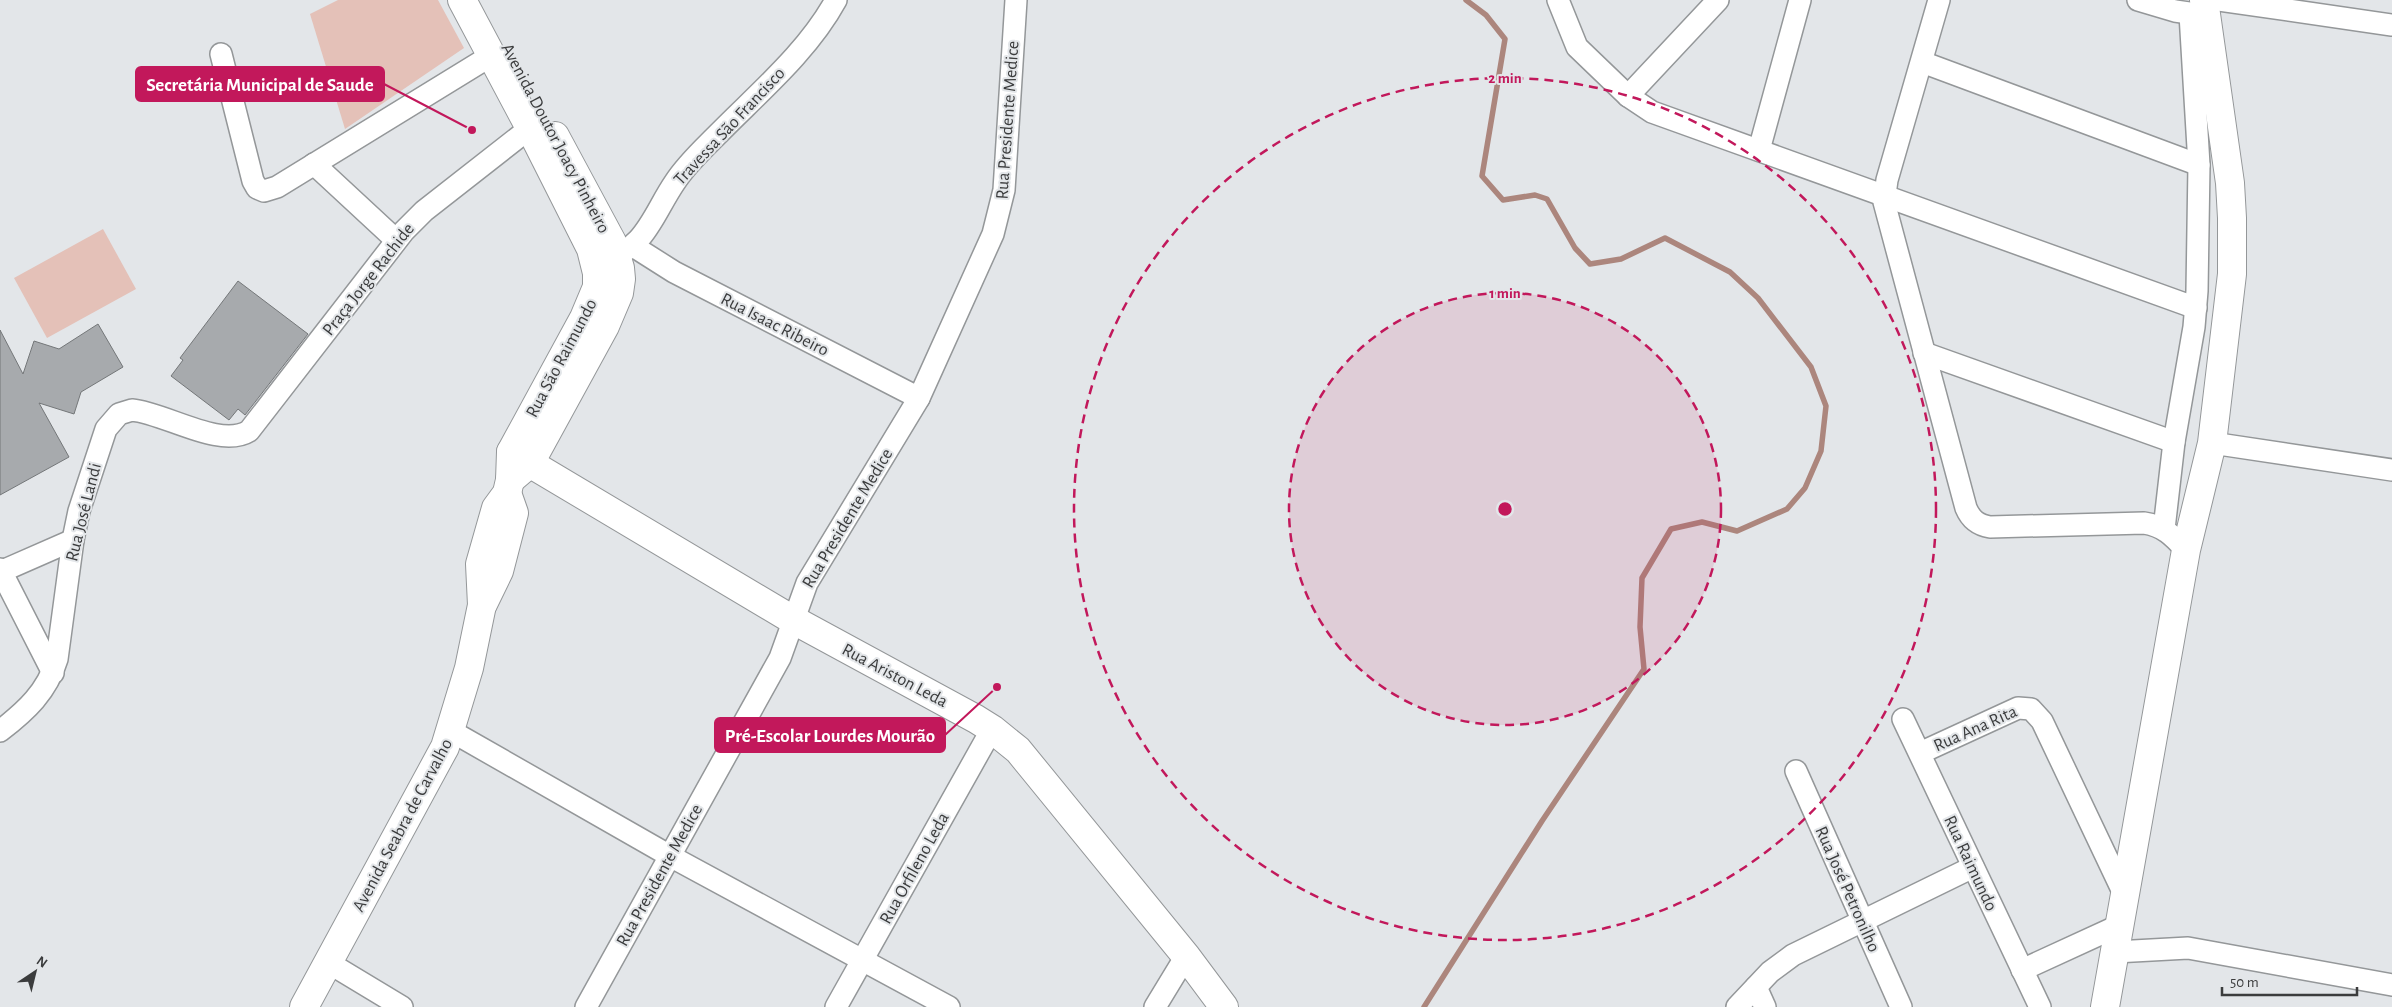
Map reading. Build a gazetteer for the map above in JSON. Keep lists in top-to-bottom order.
{
  "streets": {
    "street": [
      "Rua Presidente Medice",
      "Travessa São Francisco",
      "Avenida Doutor Joacy Pinheiro",
      "Praça Jorge Rachide",
      "Rua Isaac Ribeiro",
      "Rua São Raimundo",
      "Rua José Landi",
      "Rua Ariston Leda",
      "Rua Ana Rita",
      "Avenida Seabra de Carvalho",
      "Rua Raimundo",
      "Rua Orfileno Leda",
      "Rua José Petronilho"
    ]
  },
  "crossings": [
    ["Rua Presidente Medice", "Rua Isaac Ribeiro"],
    ["Rua Presidente Medice", "Rua Ariston Leda"],
    ["Travessa São Francisco", "Avenida Doutor Joacy Pinheiro"],
    ["Travessa São Francisco", "Rua Isaac Ribeiro"],
    ["Travessa São Francisco", "Rua São Raimundo"],
    ["Avenida Doutor Joacy Pinheiro", "Praça Jorge Rachide"],
    ["Avenida Doutor Joacy Pinheiro", "Rua Isaac Ribeiro"],
    ["Avenida Doutor Joacy Pinheiro", "Rua São Raimundo"],
    ["Praça Jorge Rachide", "Rua José Landi"],
    ["Rua Isaac Ribeiro", "Rua São Raimundo"],
    ["Rua São Raimundo", "Rua Ariston Leda"],
    ["Rua São Raimundo", "Avenida Seabra de Carvalho"],
    ["Rua Ariston Leda", "Rua Orfileno Leda"],
    ["Rua Ana Rita", "Rua Raimundo"]
  ],
  "places": ["Secretária Municipal de Saude", "Pré-Escolar Lourdes Mourão"],
  "scale_bar": "50 m",
  "north": "top right",
  "rings": ["2 min", "1 min"]
}
